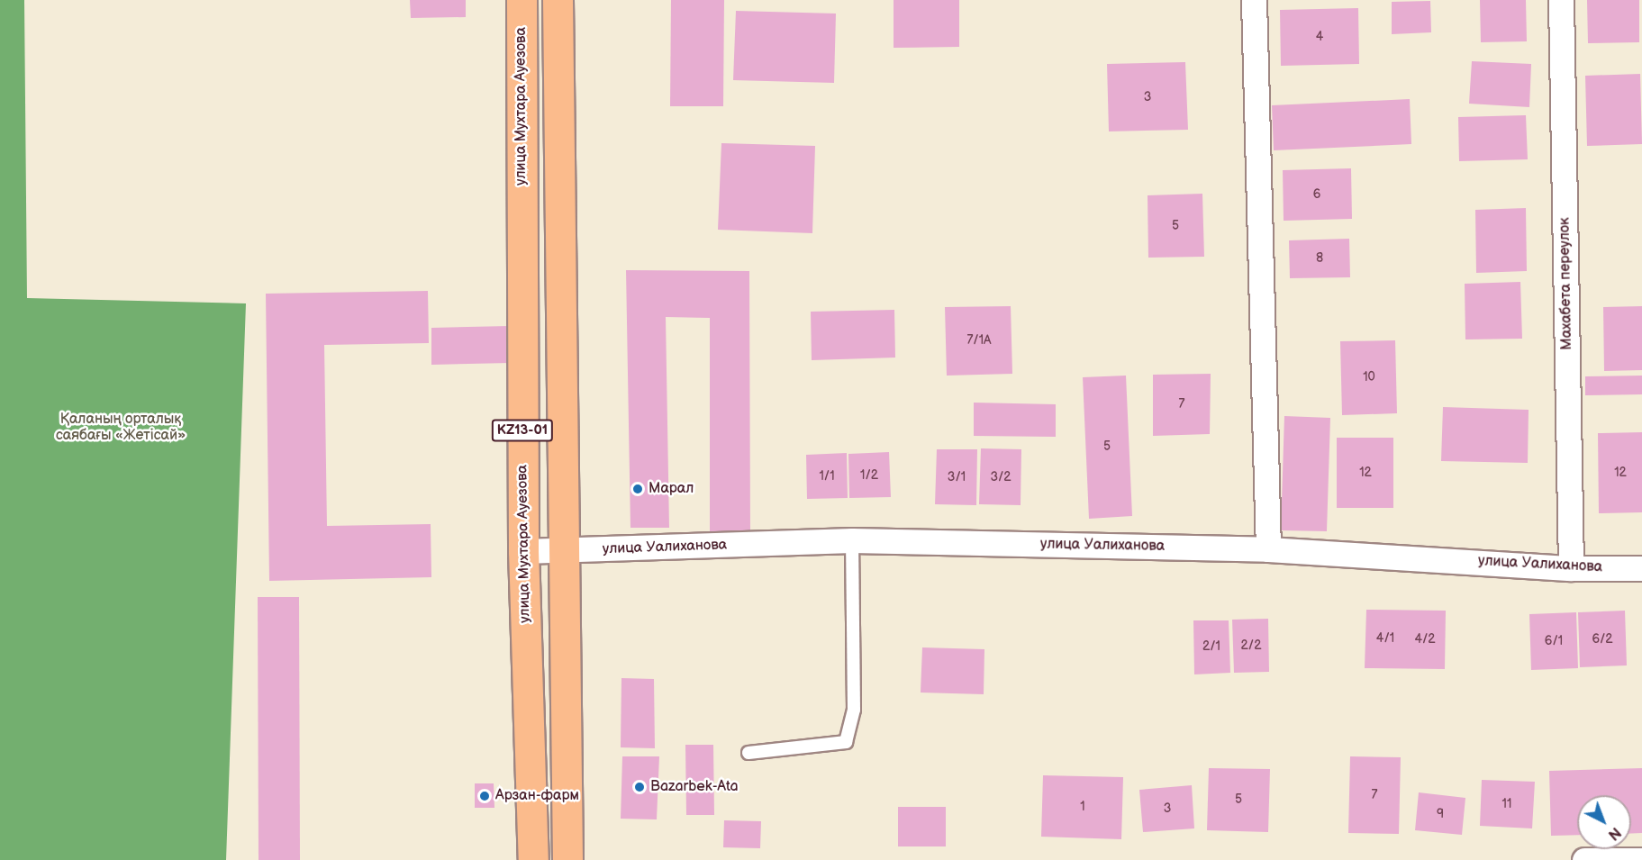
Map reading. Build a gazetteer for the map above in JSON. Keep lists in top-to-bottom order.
{
  "streets": {
    "main road": ["улица Мухтара Ауезова", "KZ13-01"],
    "street": ["Махабета переулок", "улица Уалиханова"]
  },
  "crossings": [
    ["улица Мухтара Ауезова", "улица Уалиханова"],
    ["Махабета переулок", "улица Уалиханова"],
    ["KZ13-01", "улица Уалиханова"]
  ],
  "parks": ["Қаланың орталық саябағы «Жетісай»"],
  "places": ["Марал", "Bazarbek-Ata", "Арзан-фарм"],
  "house_numbers": [
    "4",
    "3",
    "6",
    "5",
    "8",
    "7/1А",
    "10",
    "7",
    "5",
    "12",
    "12",
    "1/2",
    "1/1",
    "3/1",
    "3/2",
    "4/1",
    "4/2",
    "6/2",
    "6/1",
    "2/2",
    "2/1",
    "7",
    "5",
    "11",
    "1",
    "3",
    "9"
  ],
  "north": "bottom right"
}
